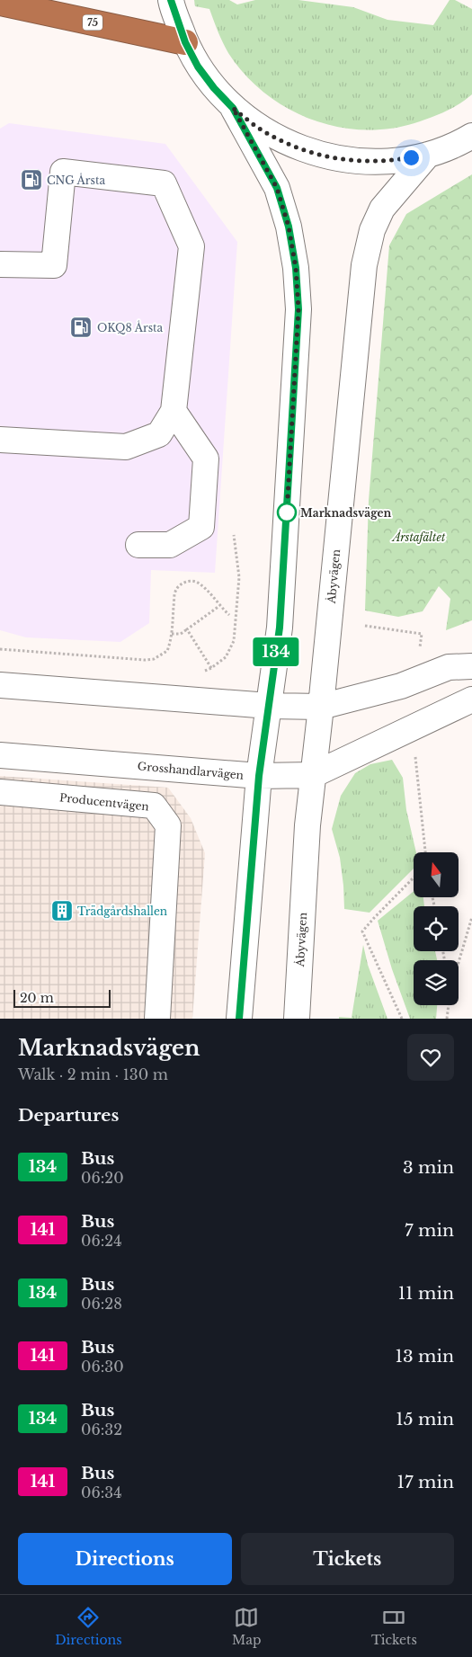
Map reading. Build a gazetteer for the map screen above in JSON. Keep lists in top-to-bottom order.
{
  "streets": {
    "highway": ["75"],
    "street": ["Åbyvägen", "Grosshandlarvägen", "Producentvägen"]
  },
  "crossings": [
    ["Åbyvägen", "Grosshandlarvägen"]
  ],
  "parks": ["Årstafältet"],
  "places": {
    "fuel station": ["CNG Årsta", "OKQ8 Årsta"],
    "other": ["Marknadsvägen"],
    "building": ["Trädgårdshallen"]
  },
  "lines": ["bus line 134"],
  "scale_bar": "20 m",
  "north": "top",
  "page": {
    "on_map": "134",
    "scale": "20 m",
    "heading": [
      ["Marknadsvägen", "Walk · 2 min · 130 m"],
      "Departures"
    ],
    "list": [
      {
        "mark": "134",
        "name": "Bus",
        "note": "06:20",
        "value": "3 min"
      },
      {
        "mark": "141",
        "name": "Bus",
        "note": "06:24",
        "value": "7 min"
      },
      {
        "mark": "134",
        "name": "Bus",
        "note": "06:28",
        "value": "11 min"
      },
      {
        "mark": "141",
        "name": "Bus",
        "note": "06:30",
        "value": "13 min"
      },
      {
        "mark": "134",
        "name": "Bus",
        "note": "06:32",
        "value": "15 min"
      },
      {
        "mark": "141",
        "name": "Bus",
        "note": "06:34",
        "value": "17 min"
      }
    ],
    "buttons": ["Directions", "Tickets"],
    "tabs": ["Directions", "Map", "Tickets"]
  }
}
